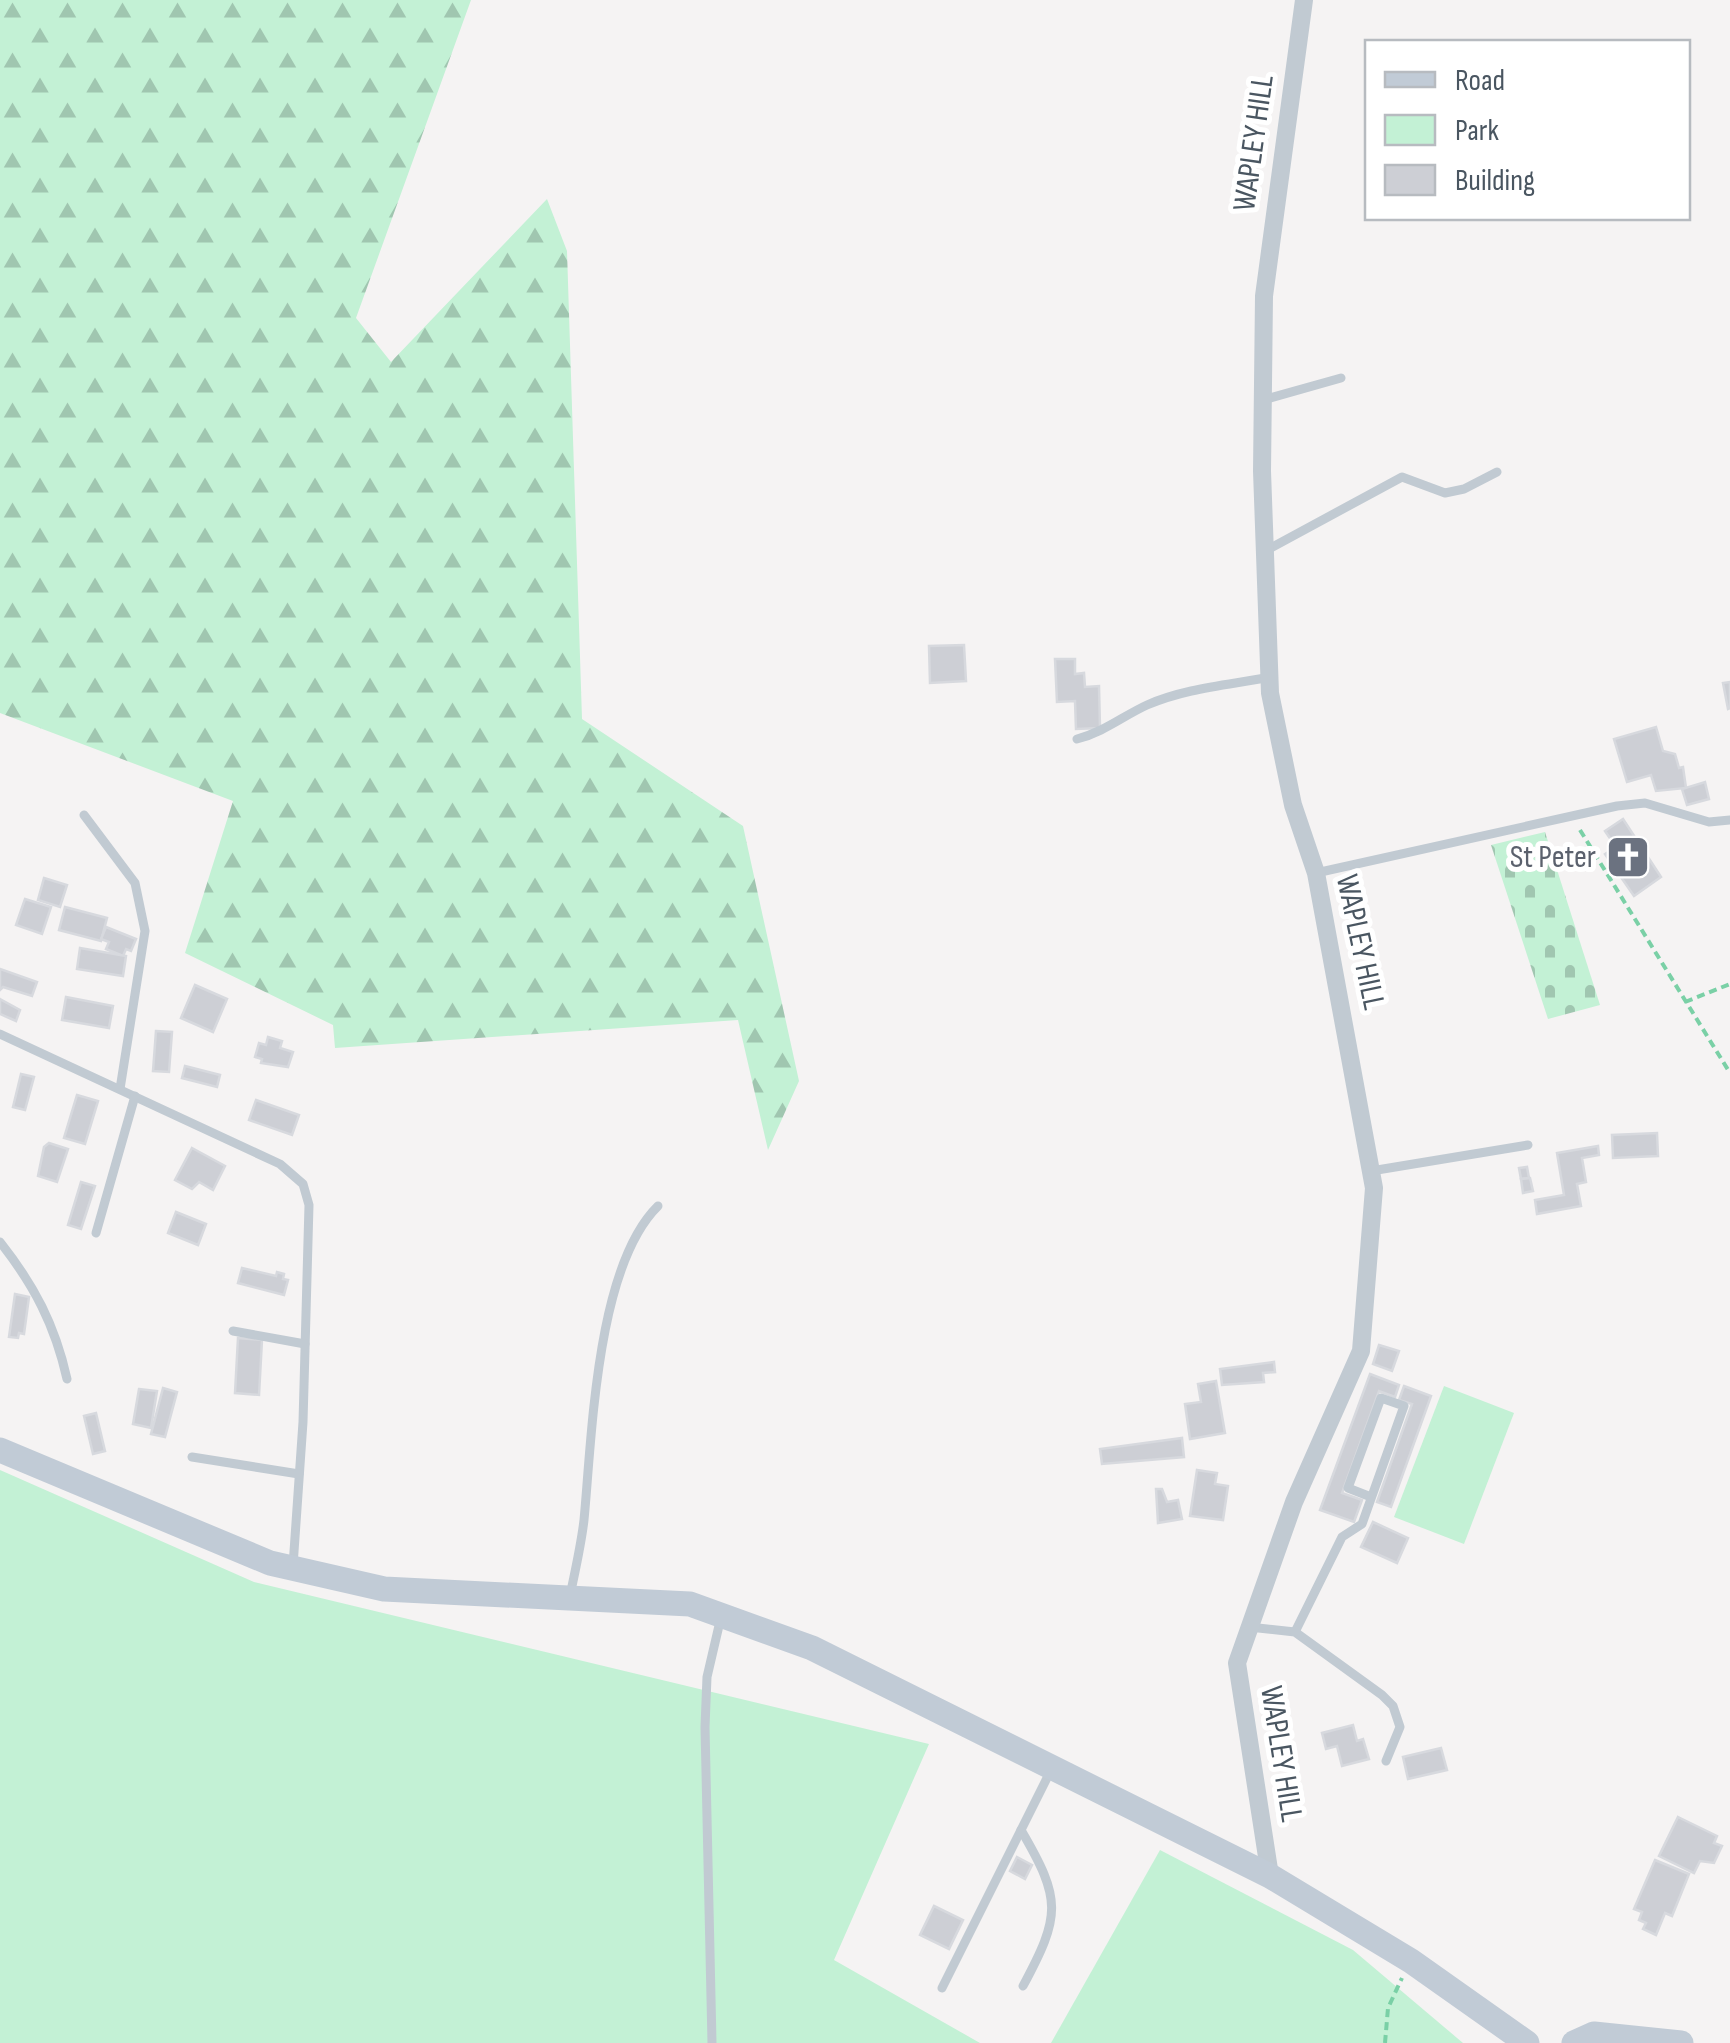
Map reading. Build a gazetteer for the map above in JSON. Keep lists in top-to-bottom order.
{
  "streets": {
    "street": ["WAPLEY HILL"]
  },
  "places": {
    "church": ["St Peter"]
  },
  "legend": ["Road", "Park", "Building"]
}
